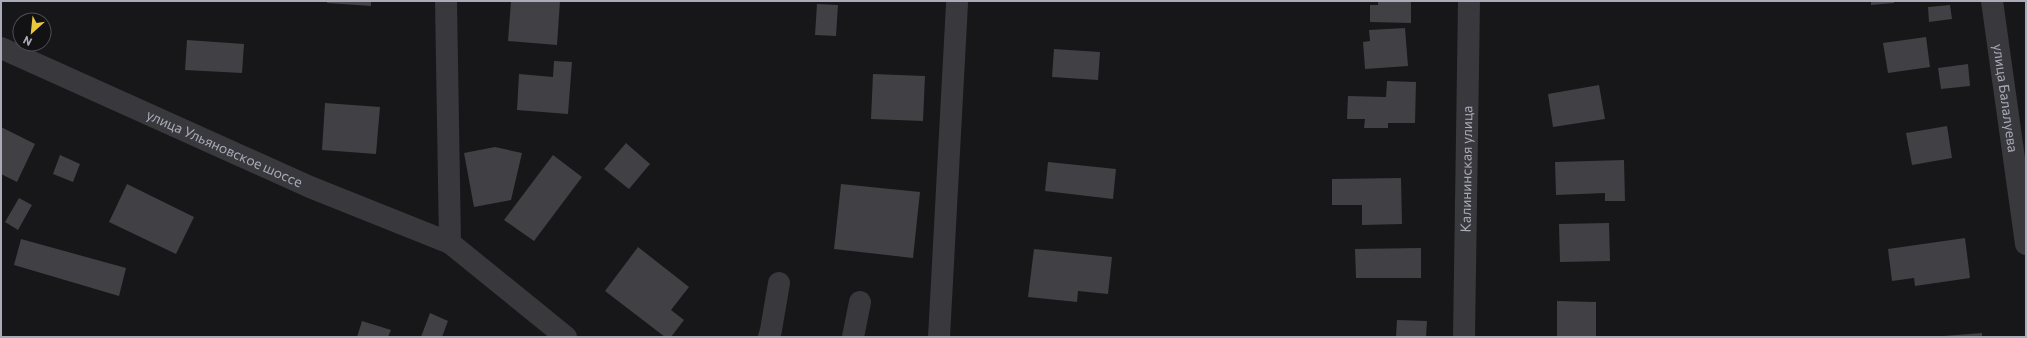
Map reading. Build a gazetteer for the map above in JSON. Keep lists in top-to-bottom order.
{
  "streets": {
    "street": ["улица Балалуева", "улица Ульяновское шоссе", "Калининская улица"]
  },
  "north": "bottom left"
}
